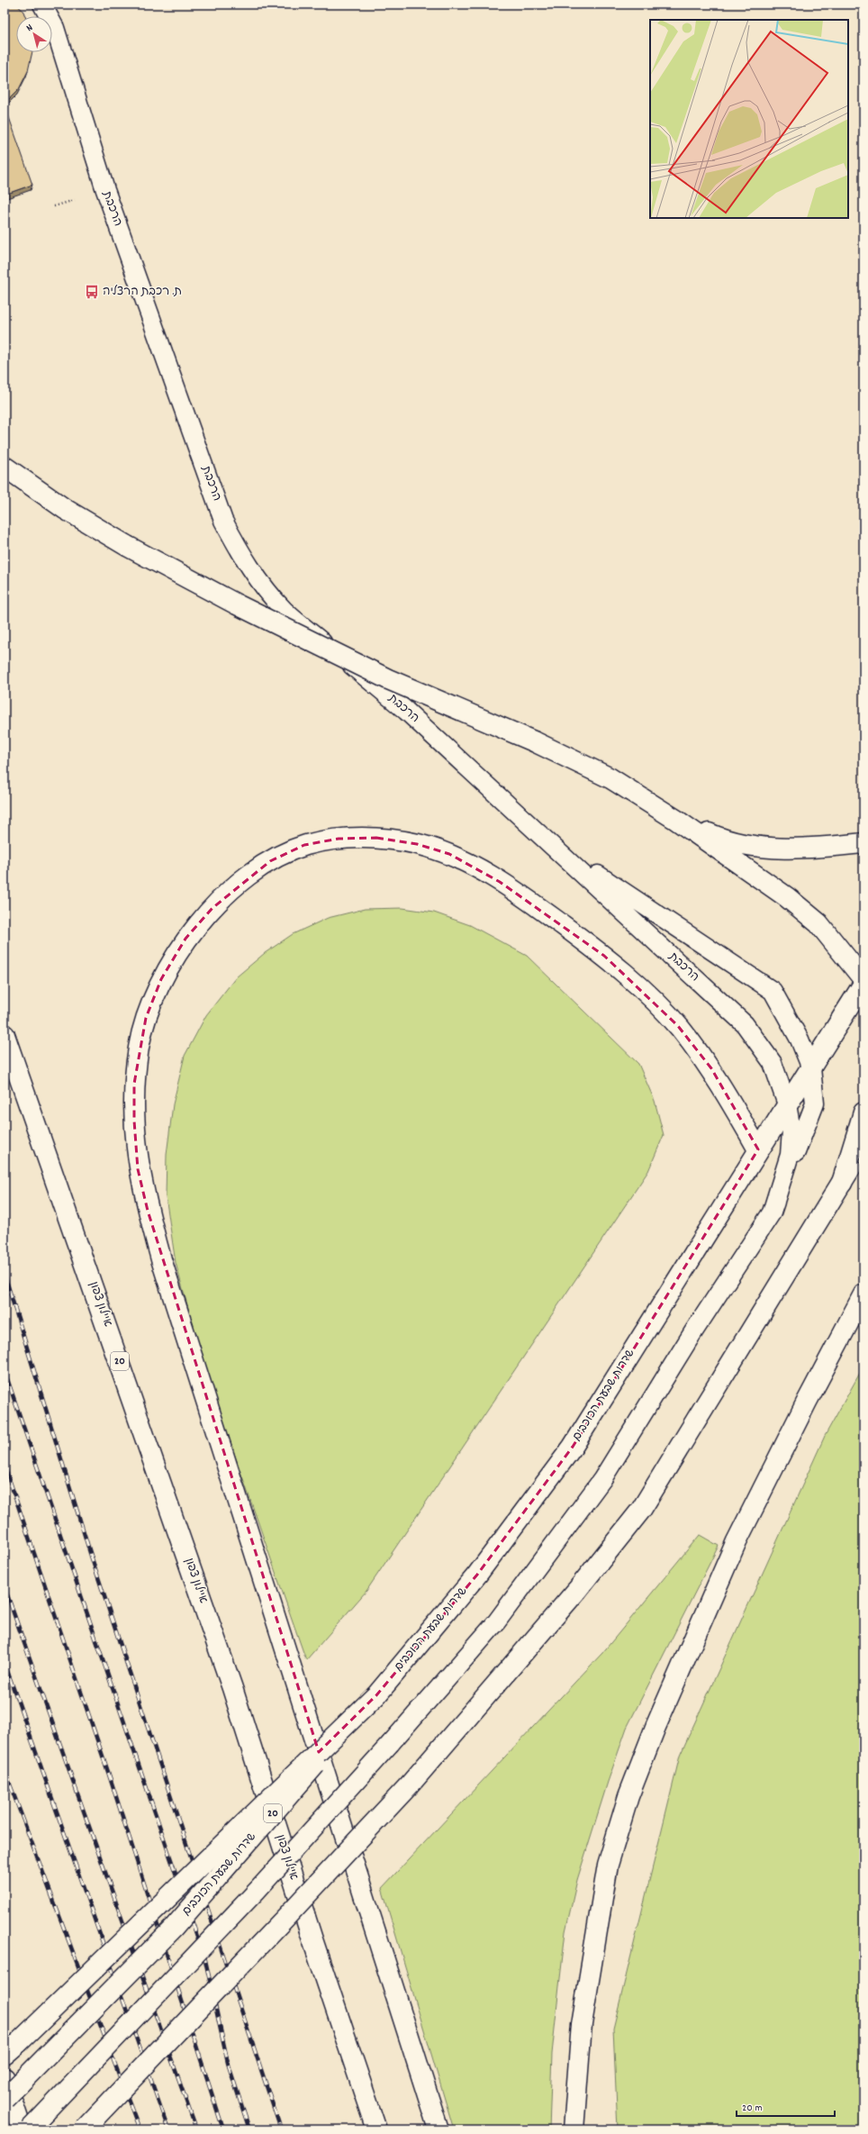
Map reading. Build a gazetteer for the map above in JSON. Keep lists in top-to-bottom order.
{
  "streets": {
    "main road": ["איילון צפון", "20", "שדרות שבעת הכוכבים"],
    "lane": ["הרכבת"]
  },
  "crossings": [
    ["הרכבת", "שדרות שבעת הכוכבים"]
  ],
  "places": {
    "bus stop": ["ת. רכבת הרצליה"]
  },
  "scale_bar": "20 m",
  "north": "top left"
}
